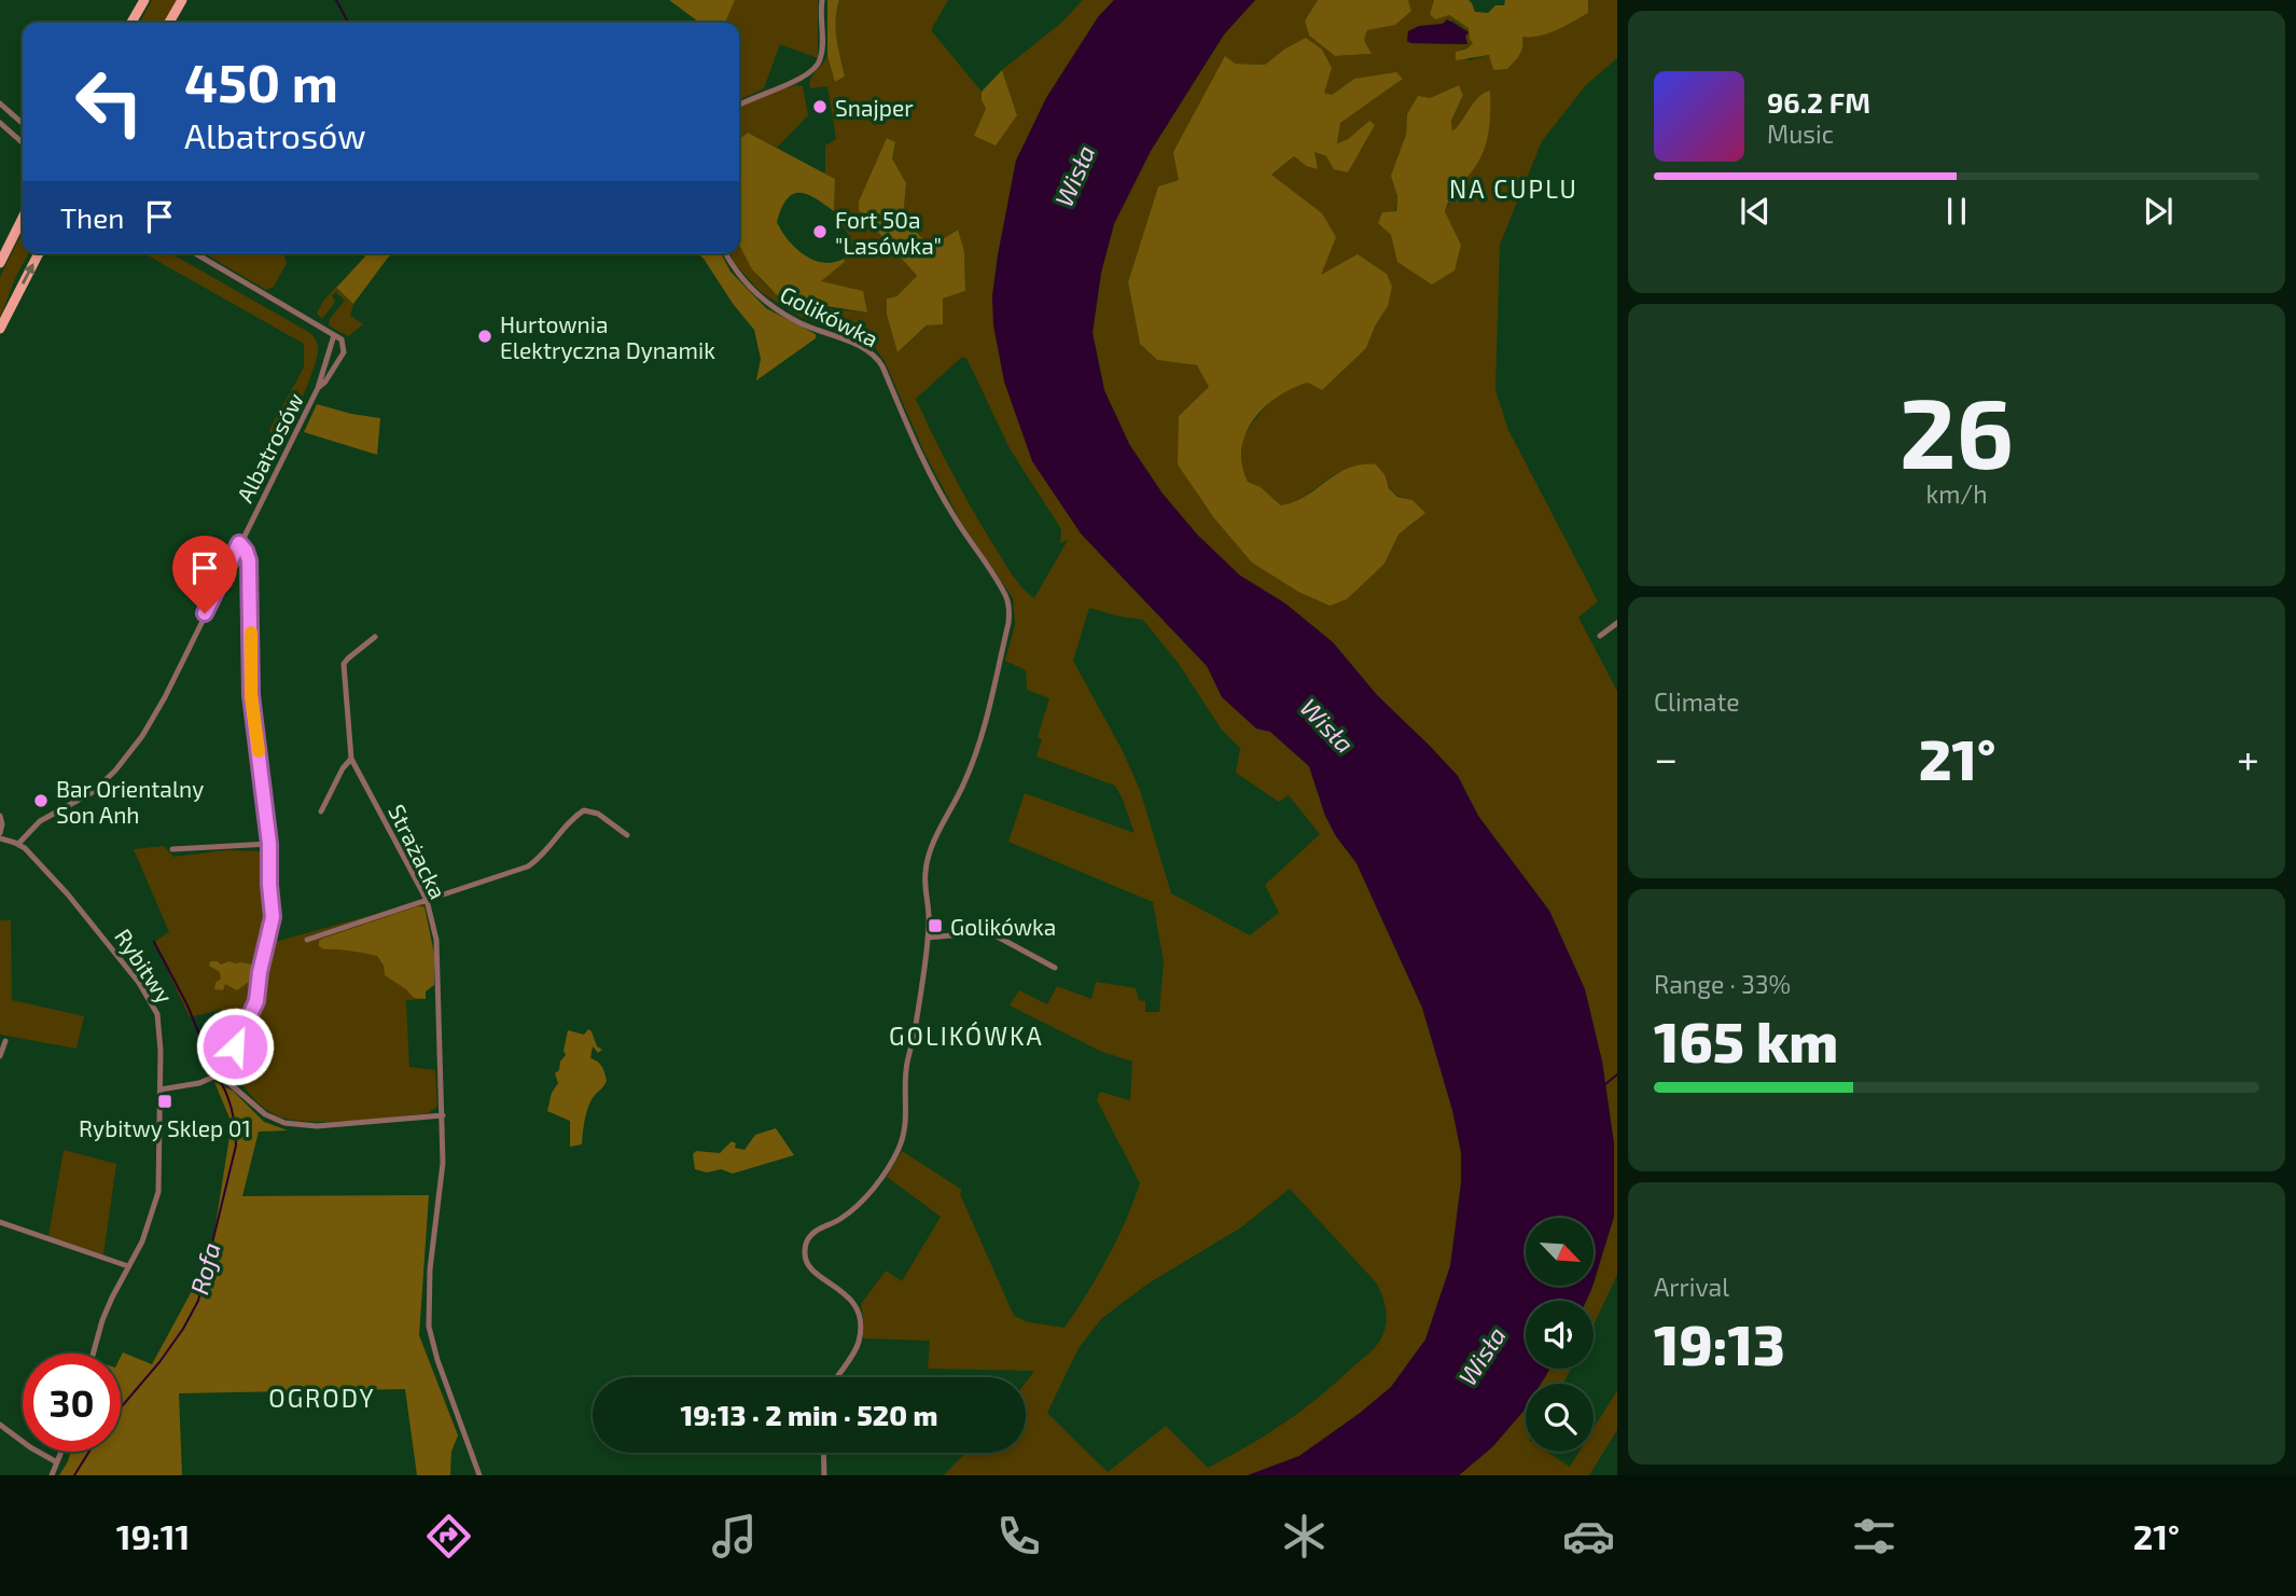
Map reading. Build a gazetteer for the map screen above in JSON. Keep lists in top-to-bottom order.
{
  "streets": {
    "street": [
      "Golikówka",
      "Albatrosów",
      "Strażacka",
      "Rybitwy"
    ]
  },
  "crossings": [
    ["Albatrosów", "Rybitwy"]
  ],
  "districts": ["NA CUPLU", "GOLIKÓWKA", "OGRODY"],
  "water": ["Wisła", "Rofa"],
  "places": {
    "other": [
      "Snajper",
      "Fort 50a \"Lasówka\"",
      "Hurtownia Elektryczna Dynamik",
      "Bar Orientalny Son Anh"
    ],
    "transit": ["Golikówka", "Rybitwy Sklep 01"]
  },
  "north": "bottom right",
  "page": {
    "turn": ["450 m", "Albatrosów"],
    "song": ["96.2 FM", "Music"],
    "then": "Then",
    "tile": [
      ["26", "km/h"],
      "Climate",
      ["Range · 33%", "165 km"],
      ["Arrival", "19:13"]
    ],
    "heat": ["−", "21°", "+"],
    "limit": "30",
    "trip": "19:13 · 2 min · 520 m",
    "tabs": ["19:11", "21°"]
  }
}
